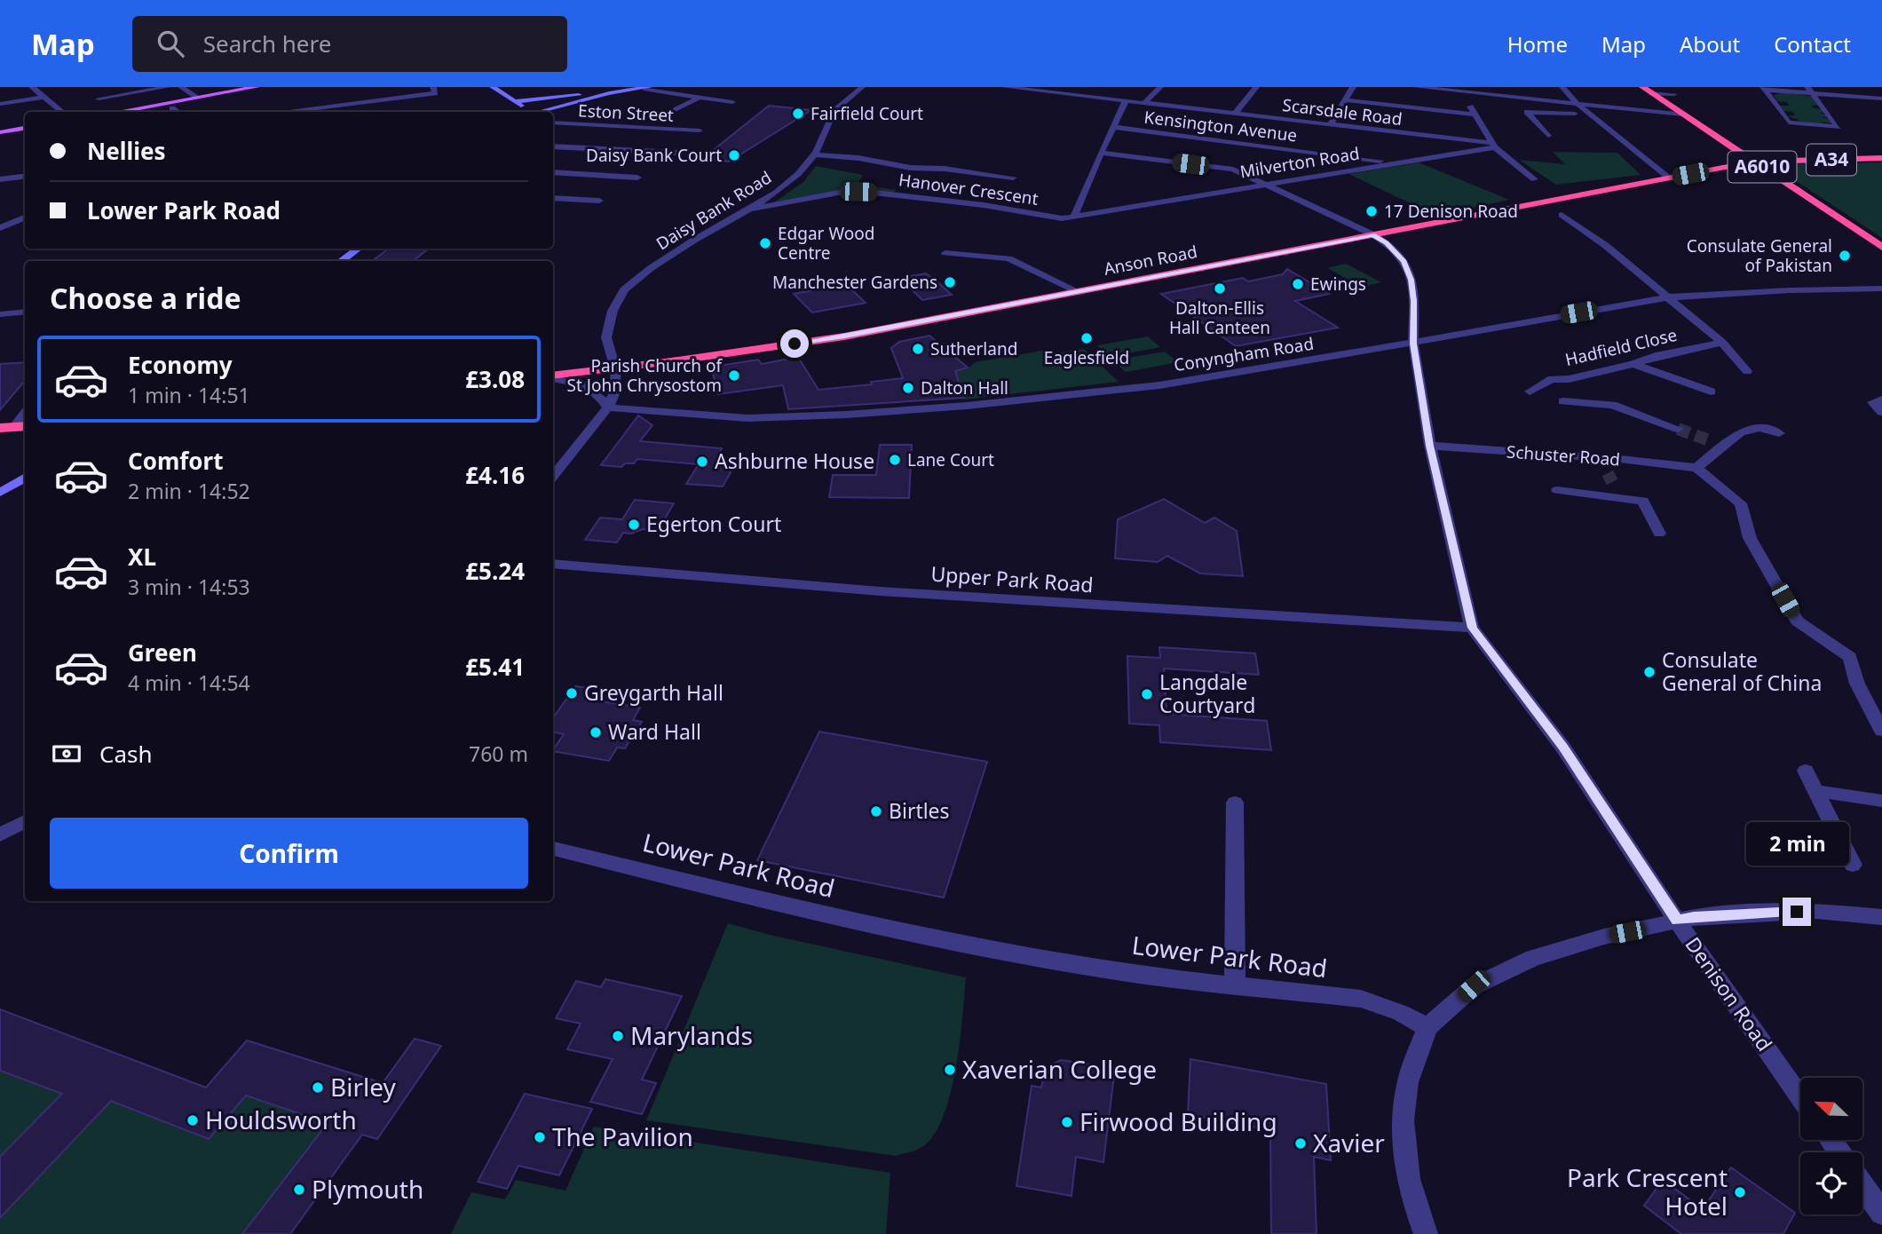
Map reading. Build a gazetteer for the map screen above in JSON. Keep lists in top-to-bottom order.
{
  "streets": {
    "highway": ["A34", "A6010", "Anson Road"],
    "street": [
      "Scarsdale Road",
      "Eston Street",
      "Kensington Avenue",
      "Milverton Road",
      "Hanover Crescent",
      "Daisy Bank Road",
      "Hadfield Close",
      "Conyngham Road",
      "Schuster Road",
      "Upper Park Road",
      "Lower Park Road",
      "Denison Road"
    ]
  },
  "crossings": [
    ["Scarsdale Road", "Milverton Road"],
    ["Kensington Avenue", "Milverton Road"],
    ["A34", "A6010"],
    ["A34", "Anson Road"],
    ["Milverton Road", "Hanover Crescent"],
    ["Milverton Road", "Denison Road"],
    ["A6010", "Anson Road"],
    ["Hanover Crescent", "Daisy Bank Road"],
    ["Daisy Bank Road", "Anson Road"],
    ["Anson Road", "Denison Road"],
    ["Conyngham Road", "Denison Road"],
    ["Schuster Road", "Denison Road"],
    ["Upper Park Road", "Denison Road"]
  ],
  "places": [
    "Fairfield Court",
    "Daisy Bank Court",
    "17 Denison Road",
    "Edgar Wood Centre",
    "Consulate General of Pakistan",
    "Manchester Gardens",
    "Ewings",
    "Dalton-Ellis Hall Canteen",
    "Eaglesfield",
    "Sutherland",
    "Parish Church of St John Chrysostom",
    "Dalton Hall",
    "Lane Court",
    "Ashburne House",
    "Egerton Court",
    "Consulate General of China",
    "Greygarth Hall",
    "Langdale Courtyard",
    "Ward Hall",
    "Birtles",
    "Marylands",
    "Xaverian College",
    "Birley",
    "Houldsworth",
    "Firwood Building",
    "The Pavilion",
    "Xavier",
    "Plymouth",
    "Park Crescent Hotel"
  ],
  "north": "top left",
  "page": {
    "header": "Map",
    "search": "Search here",
    "nav": [
      "Home",
      "Map",
      "About",
      "Contact"
    ],
    "banner": ["Nellies", "Lower Park Road"],
    "heading": "Choose a ride",
    "list": [
      {
        "name": "Economy",
        "note": "1 min · 14:51",
        "value": "£3.08"
      },
      {
        "name": "Comfort",
        "note": "2 min · 14:52",
        "value": "£4.16"
      },
      {
        "name": "XL",
        "note": "3 min · 14:53",
        "value": "£5.24"
      },
      {
        "name": "Green",
        "note": "4 min · 14:54",
        "value": "£5.41"
      }
    ],
    "pay": ["Cash", "760 m"],
    "buttons": "Confirm",
    "bubble": "2 min"
  }
}
